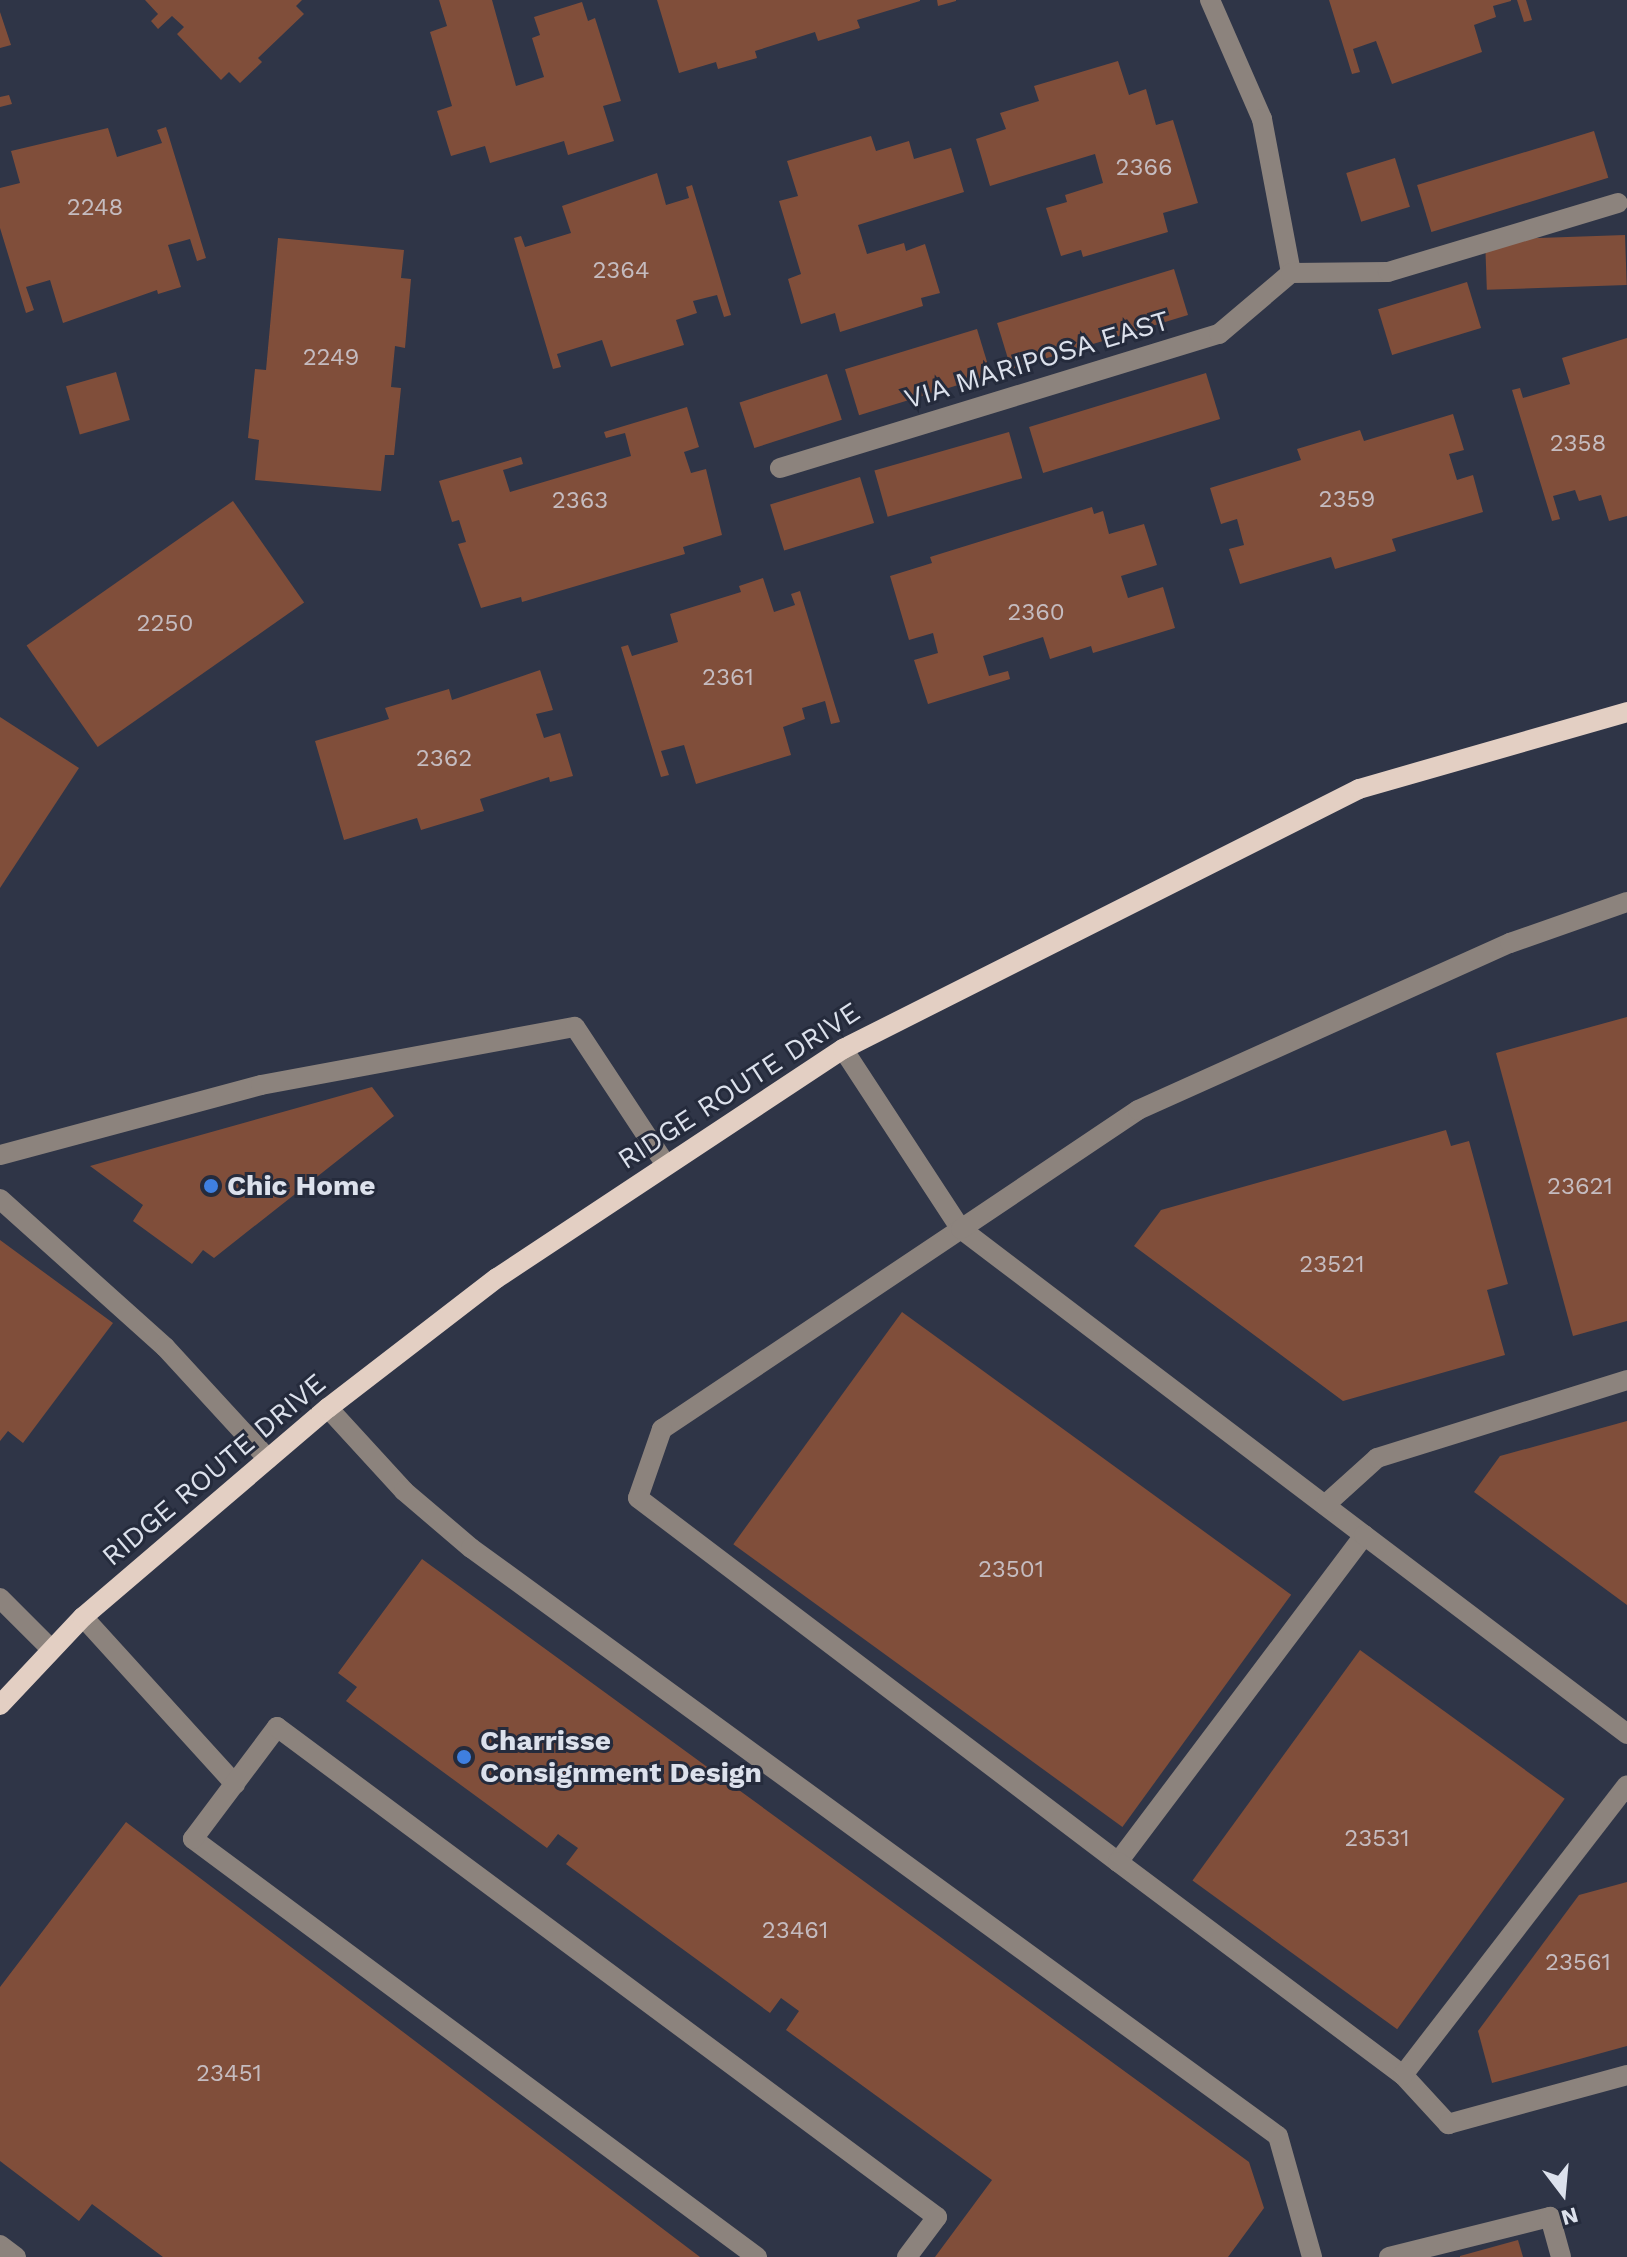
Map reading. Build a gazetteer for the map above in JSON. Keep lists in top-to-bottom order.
{
  "streets": {
    "main road": ["RIDGE ROUTE DRIVE"],
    "street": ["VIA MARIPOSA EAST"]
  },
  "places": ["Chic Home", "Charrisse Consignment Design"],
  "house_numbers": [
    "2366",
    "2248",
    "2364",
    "2249",
    "2358",
    "2359",
    "2363",
    "2360",
    "2250",
    "2361",
    "2362",
    "23621",
    "23521",
    "23501",
    "23531",
    "23461",
    "23561",
    "23451"
  ],
  "north": "bottom"
}
